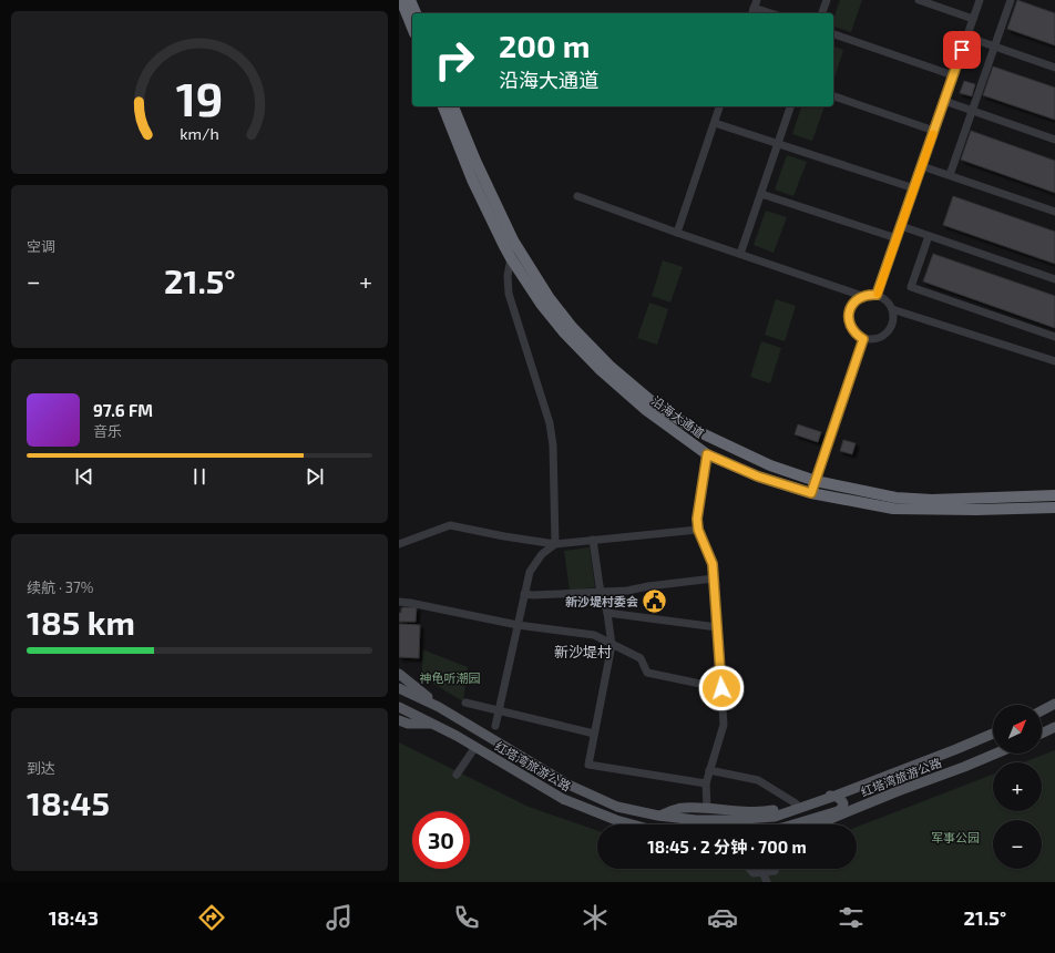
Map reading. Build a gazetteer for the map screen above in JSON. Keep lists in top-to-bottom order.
{
  "streets": {
    "highway": ["沿海大通道"],
    "main road": ["红塔湾旅游公路"]
  },
  "districts": ["新沙堤村"],
  "parks": ["神龟听潮园", "军事公园"],
  "places": {
    "public building": ["新沙堤村委会"]
  },
  "north": "top right",
  "page": {
    "turn": ["200 m", "沿海大通道"],
    "tile": [
      "空调",
      ["续航 · 37%", "185 km"],
      ["到达", "18:45"]
    ],
    "heat": ["−", "21.5°", "+"],
    "song": ["97.6 FM", "音乐"],
    "map_buttons": ["+", "−"],
    "limit": "30",
    "trip": "18:45 · 2 分钟 · 700 m",
    "tabs": ["18:43", "21.5°"],
    "gauge": ["19", "km/h"]
  }
}
